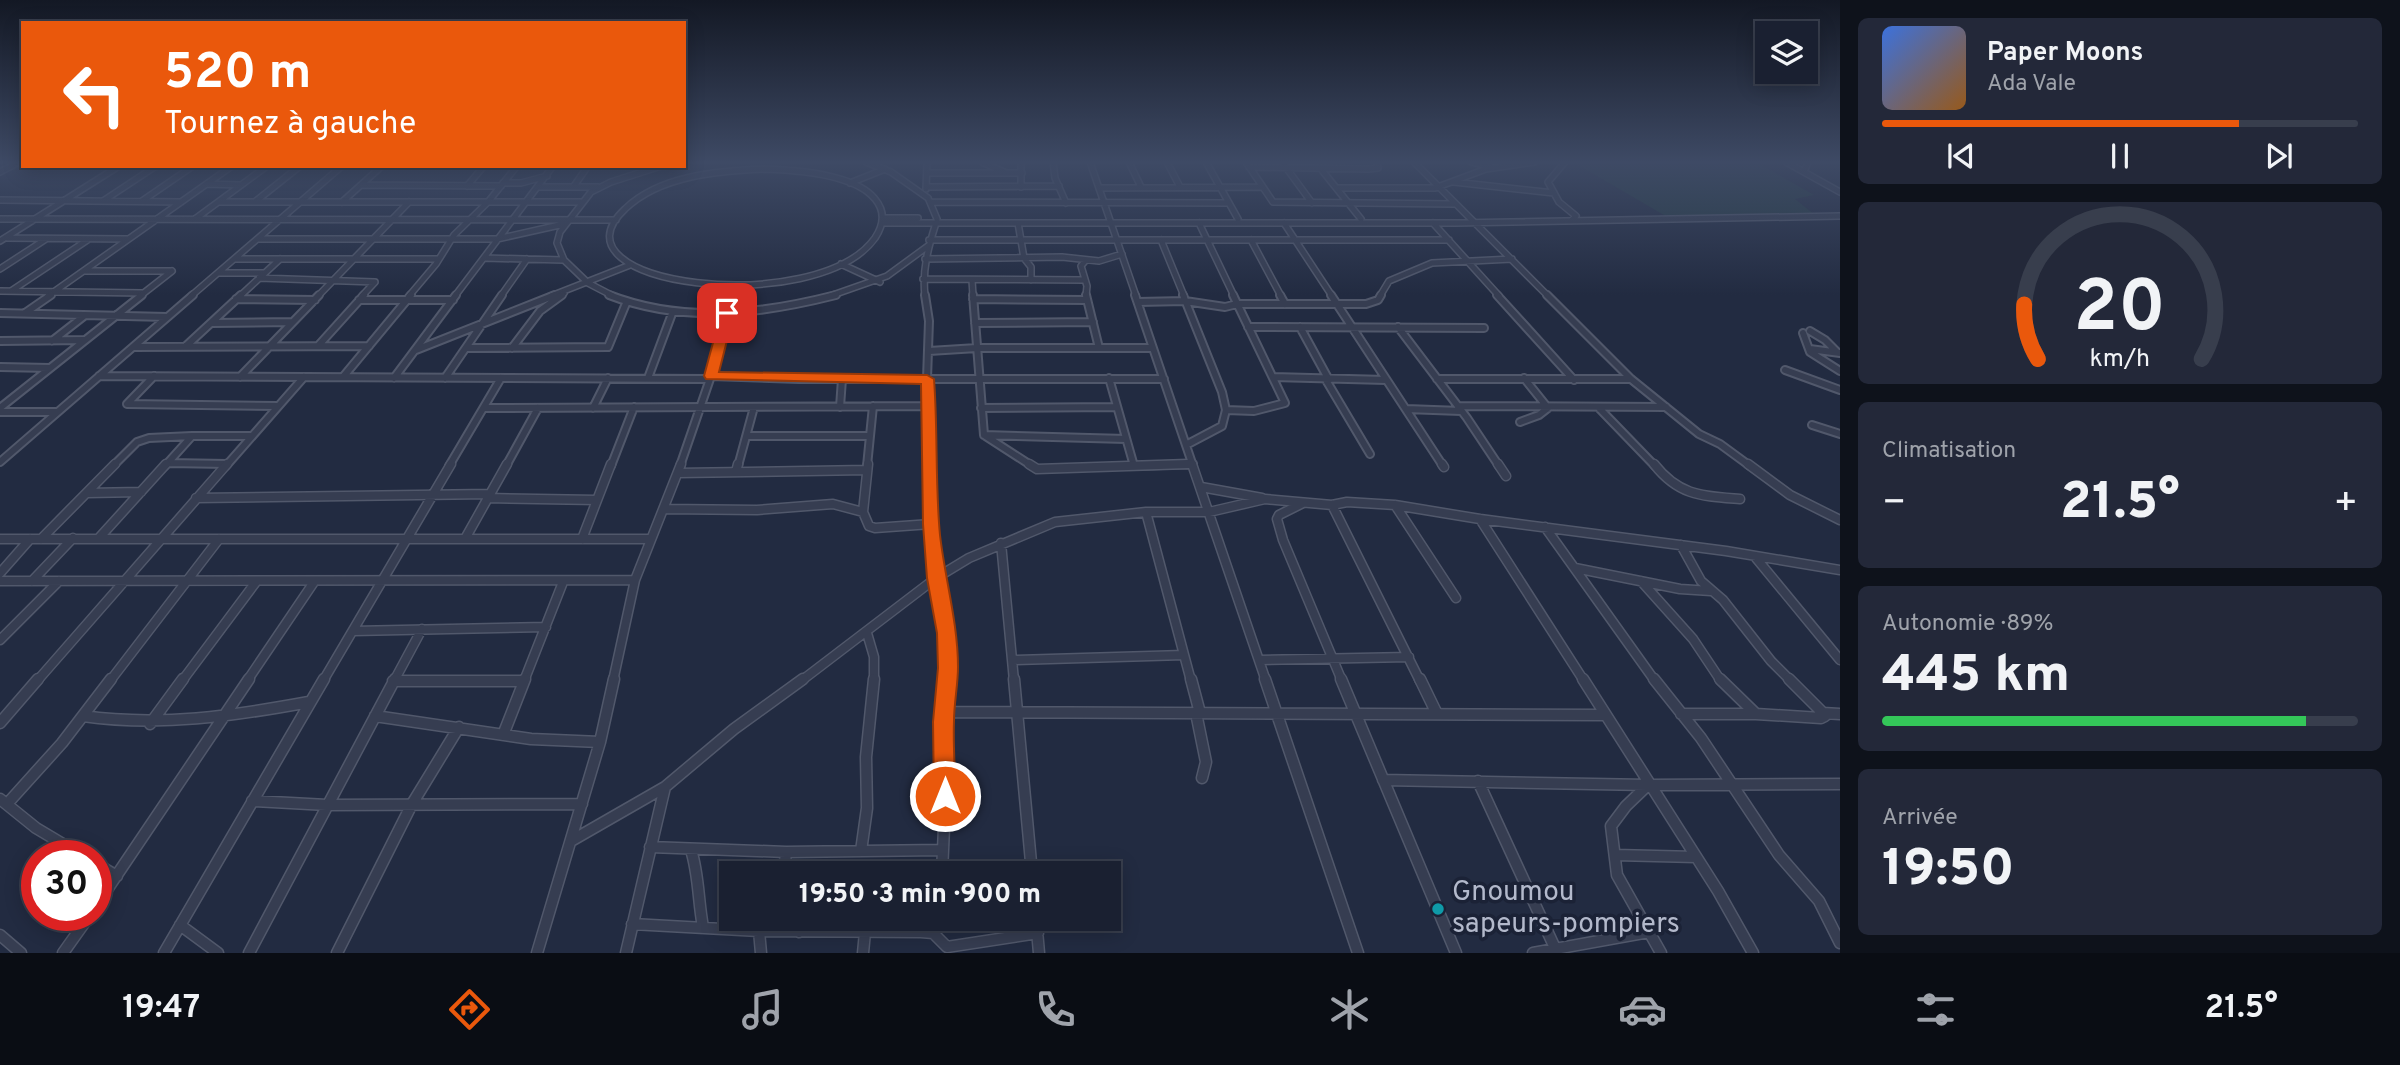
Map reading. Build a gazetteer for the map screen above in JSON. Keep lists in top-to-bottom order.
{
  "places": ["Gnoumou sapeurs-pompiers"],
  "page": {
    "turn": ["520 m", "Tournez à gauche"],
    "song": ["Paper Moons", "Ada Vale"],
    "tile": [
      "Climatisation",
      ["Autonomie · 89%", "445 km"],
      ["Arrivée", "19:50"]
    ],
    "heat": ["−", "21.5°", "+"],
    "limit": "30",
    "trip": "19:50 · 3 min · 900 m",
    "tabs": ["19:47", "21.5°"],
    "gauge": ["20", "km/h"]
  }
}
